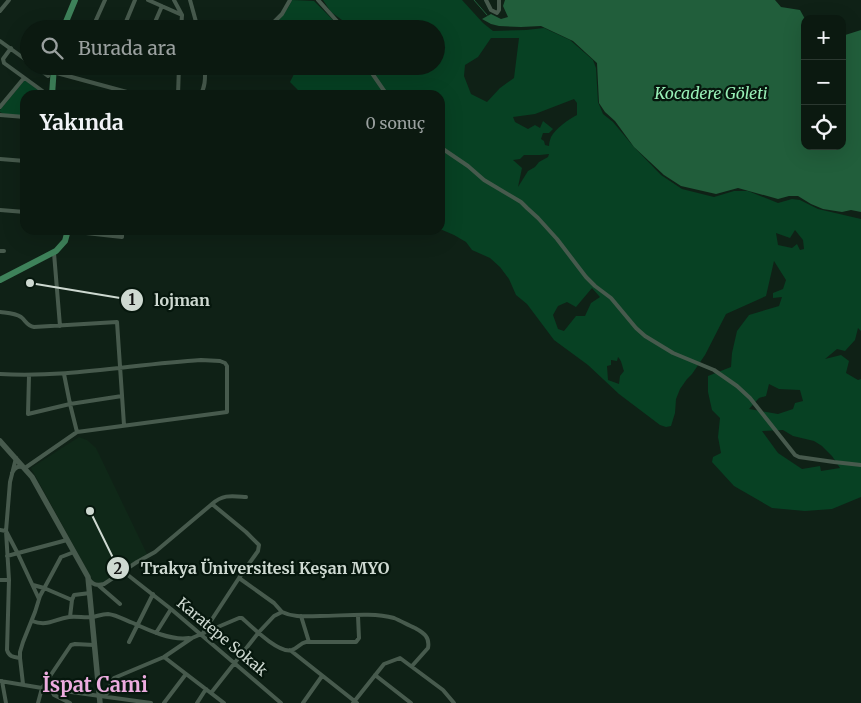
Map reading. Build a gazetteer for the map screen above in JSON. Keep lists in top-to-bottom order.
{
  "streets": {
    "street": ["Karatepe Sokak"]
  },
  "districts": ["İspat Cami"],
  "water": ["Kocadere Göleti"],
  "places": ["lojman", "Trakya Üniversitesi Keşan MYO"],
  "page": {
    "map_buttons": ["+", "−"],
    "search": "Burada ara",
    "heading": ["Yakında", "0 sonuç"]
  }
}
